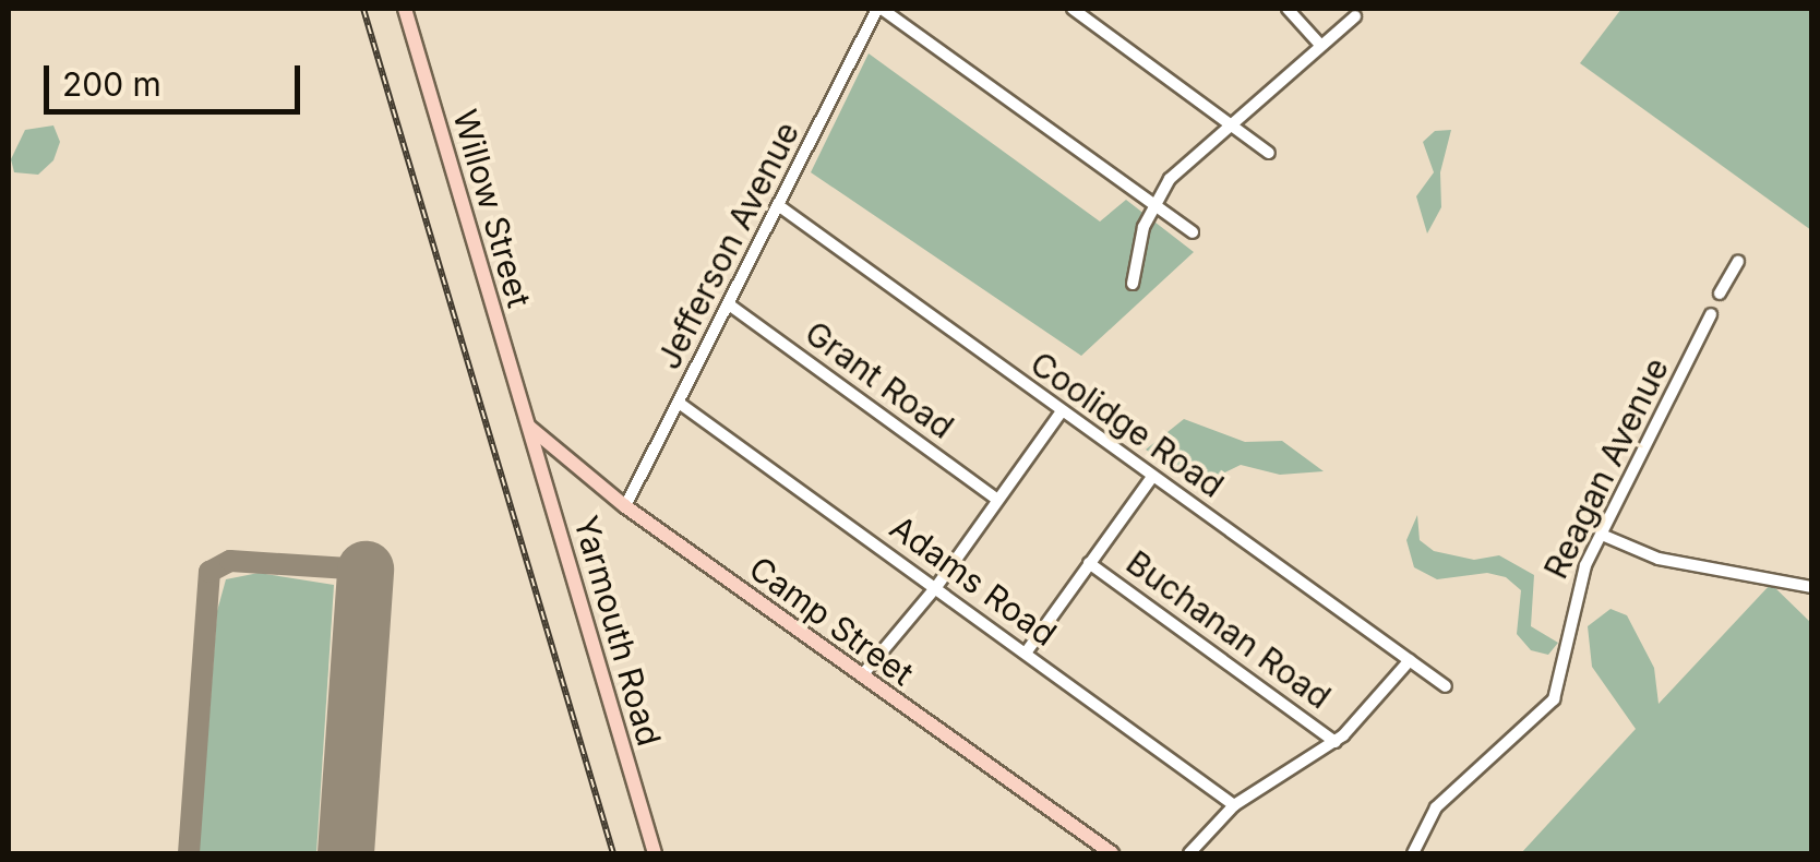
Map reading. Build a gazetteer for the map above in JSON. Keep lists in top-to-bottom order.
{
  "streets": {
    "main road": ["Willow Street", "Camp Street", "Yarmouth Road"],
    "street": [
      "Jefferson Avenue",
      "Grant Road",
      "Coolidge Road",
      "Reagan Avenue",
      "Adams Road",
      "Buchanan Road"
    ]
  },
  "crossings": [
    ["Willow Street", "Camp Street"],
    ["Willow Street", "Yarmouth Road"],
    ["Jefferson Avenue", "Grant Road"],
    ["Jefferson Avenue", "Coolidge Road"],
    ["Jefferson Avenue", "Adams Road"],
    ["Jefferson Avenue", "Camp Street"],
    ["Camp Street", "Yarmouth Road"]
  ],
  "scale_bar": "200 m"
}
